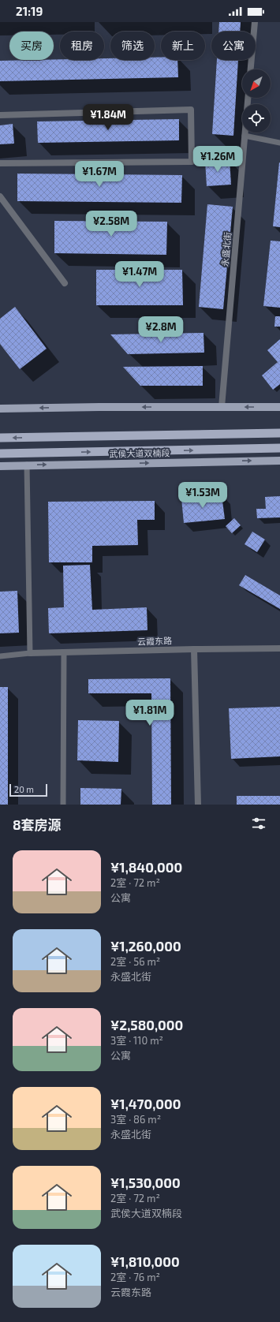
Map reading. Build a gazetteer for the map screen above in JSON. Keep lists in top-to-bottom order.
{
  "streets": {
    "main road": ["武侯大道双楠段"],
    "street": ["永盛北街", "云霞东路"]
  },
  "scale_bar": "20 m",
  "north": "bottom left",
  "page": {
    "status": "21:19",
    "chip": [
      "买房",
      "租房",
      "筛选",
      "新上",
      "公寓"
    ],
    "price": [
      "¥1.84M",
      "¥1.26M",
      "¥1.67M",
      "¥2.58M",
      "¥1.47M",
      "¥2.8M",
      "¥1.53M",
      "¥1.81M"
    ],
    "scale": "20 m",
    "heading": "8套房源",
    "list": [
      {
        "name": "¥1,840,000",
        "note": "2室 · 72 m² · 公寓"
      },
      {
        "name": "¥1,260,000",
        "note": "2室 · 56 m² · 永盛北街"
      },
      {
        "name": "¥2,580,000",
        "note": "3室 · 110 m² · 公寓"
      },
      {
        "name": "¥1,470,000",
        "note": "3室 · 86 m² · 永盛北街"
      },
      {
        "name": "¥1,530,000",
        "note": "2室 · 72 m² · 武侯大道双楠段"
      },
      {
        "name": "¥1,810,000",
        "note": "2室 · 76 m² · 云霞东路"
      }
    ]
  }
}
